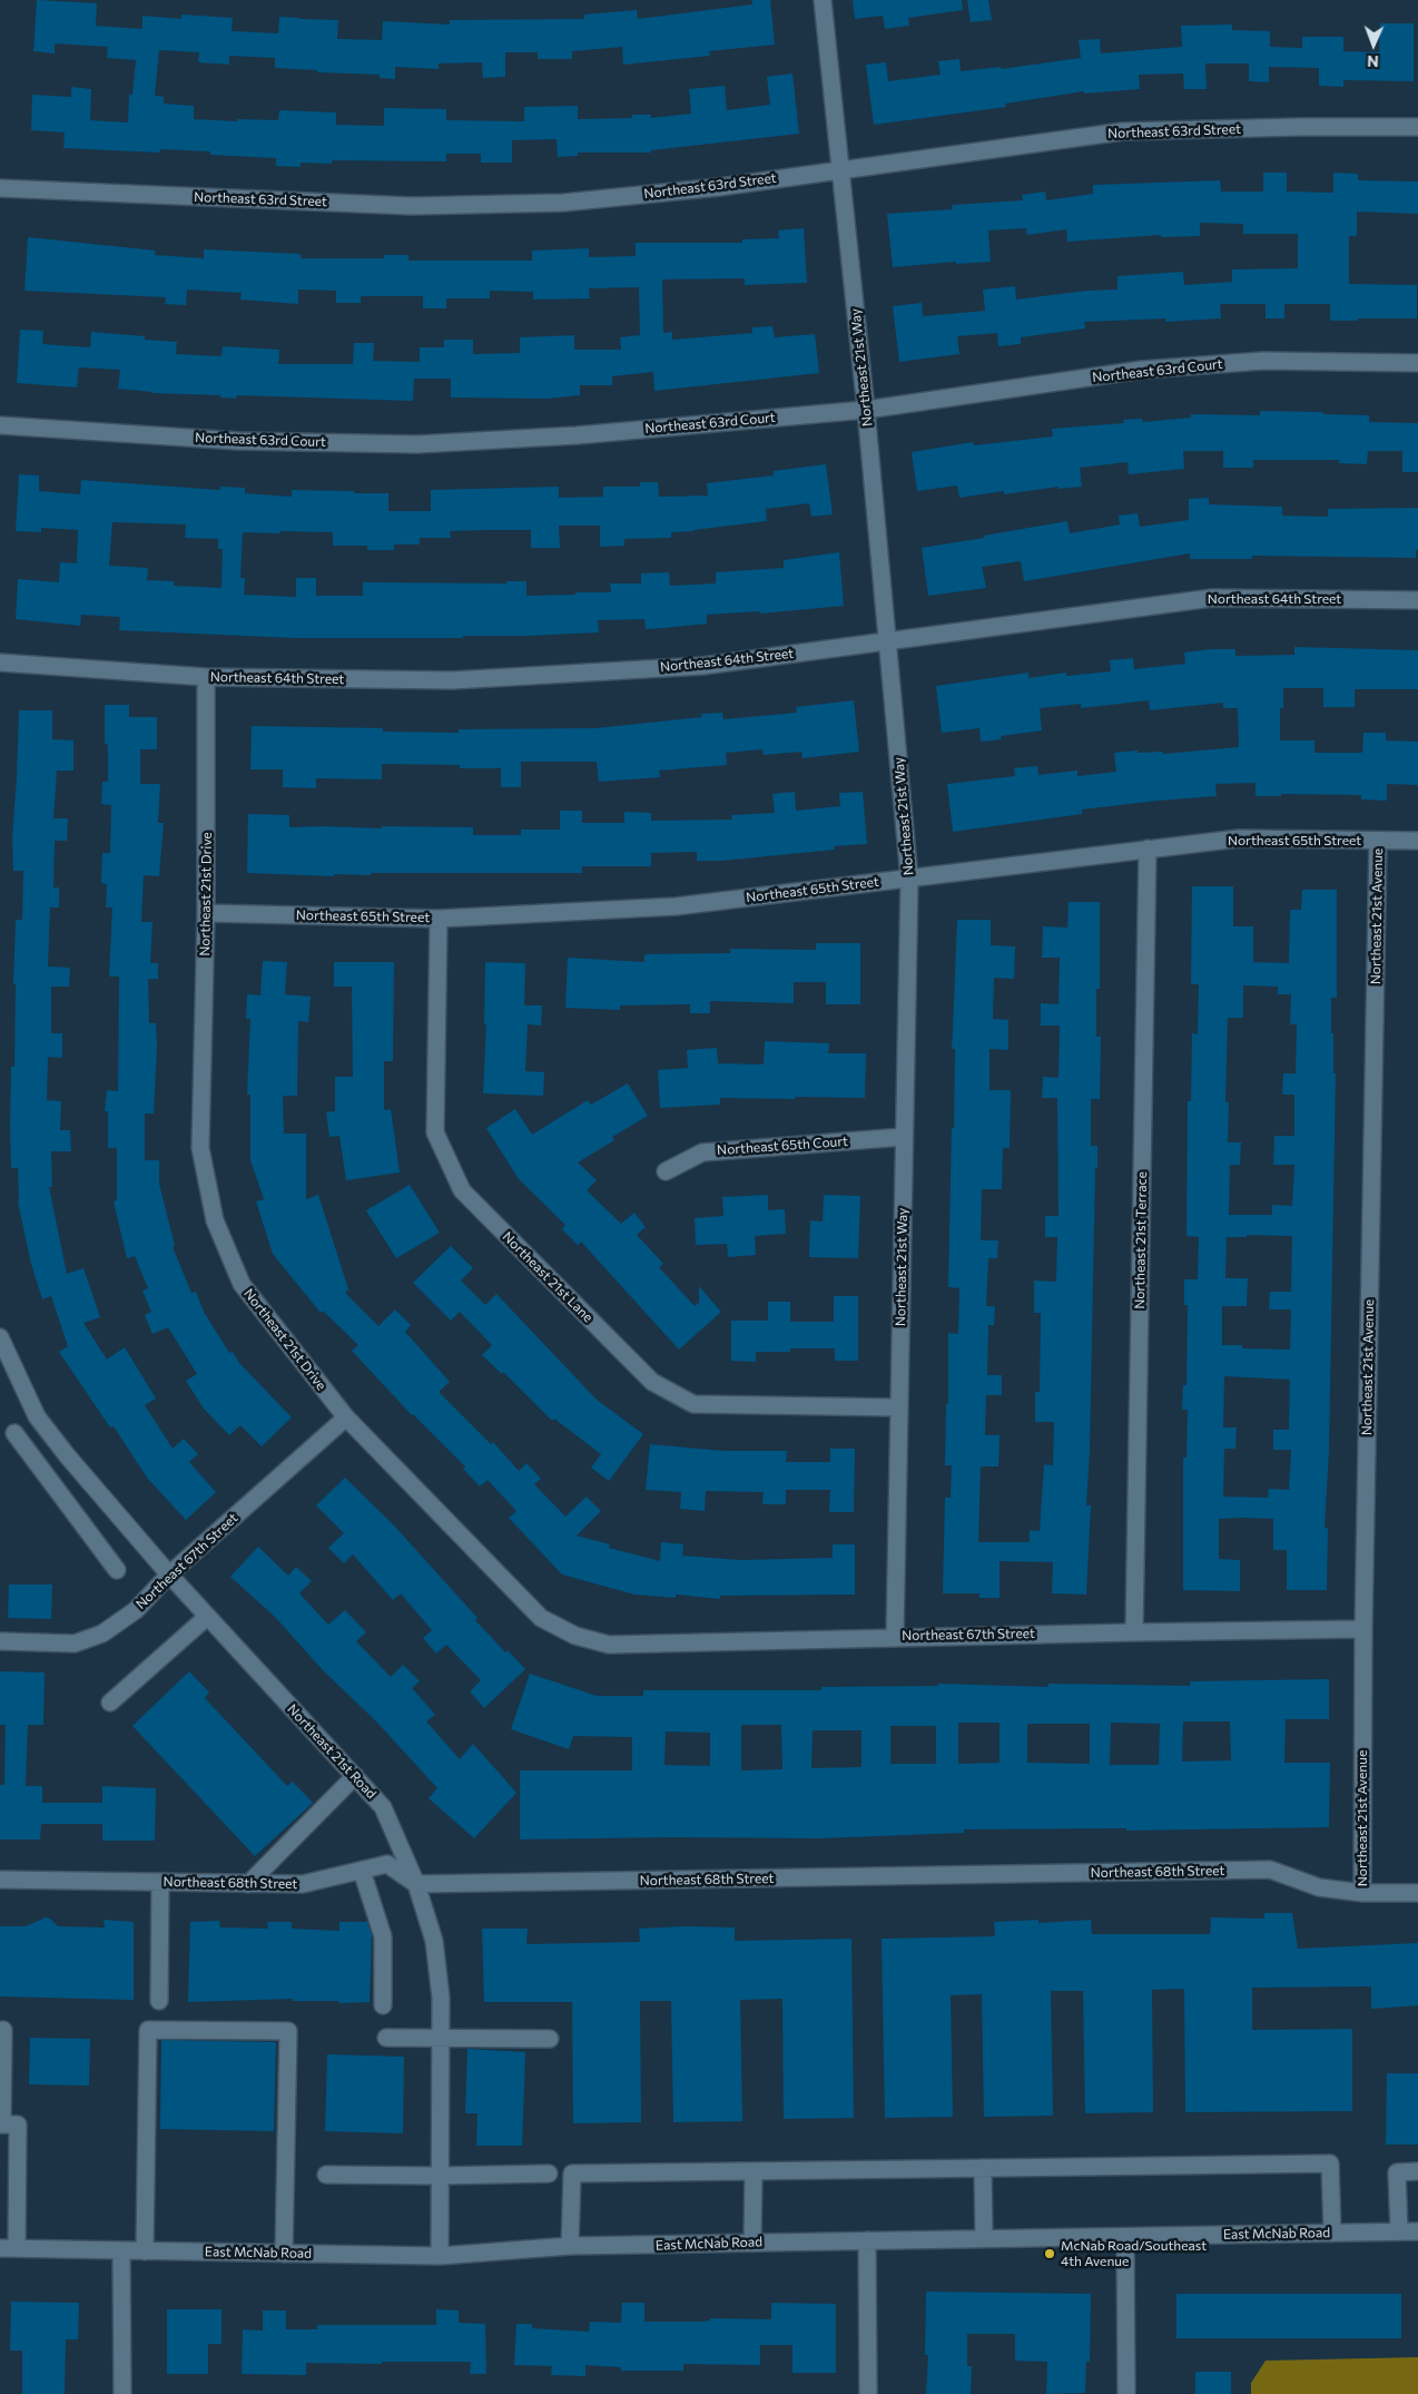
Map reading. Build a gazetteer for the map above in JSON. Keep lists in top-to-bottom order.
{
  "streets": {
    "street": [
      "Northeast 63rd Street",
      "Northeast 21st Way",
      "Northeast 63rd Court",
      "Northeast 64th Street",
      "Northeast 65th Street",
      "Northeast 21st Drive",
      "Northeast 21st Avenue",
      "Northeast 65th Court",
      "Northeast 21st Terrace",
      "Northeast 21st Lane",
      "Northeast 67th Street",
      "Northeast 21st Road",
      "Northeast 68th Street",
      "East McNab Road"
    ]
  },
  "crossings": [
    ["Northeast 63rd Street", "Northeast 21st Way"],
    ["Northeast 21st Way", "Northeast 63rd Court"],
    ["Northeast 21st Way", "Northeast 64th Street"],
    ["Northeast 21st Way", "Northeast 65th Street"],
    ["Northeast 21st Way", "Northeast 65th Court"],
    ["Northeast 21st Way", "Northeast 21st Lane"],
    ["Northeast 21st Way", "Northeast 67th Street"],
    ["Northeast 64th Street", "Northeast 21st Drive"],
    ["Northeast 65th Street", "Northeast 21st Drive"],
    ["Northeast 65th Street", "Northeast 21st Avenue"],
    ["Northeast 65th Street", "Northeast 21st Terrace"],
    ["Northeast 65th Street", "Northeast 21st Lane"],
    ["Northeast 21st Drive", "Northeast 67th Street"],
    ["Northeast 21st Avenue", "Northeast 67th Street"],
    ["Northeast 21st Avenue", "Northeast 68th Street"],
    ["Northeast 21st Terrace", "Northeast 67th Street"],
    ["Northeast 67th Street", "Northeast 21st Road"],
    ["Northeast 21st Road", "Northeast 68th Street"],
    ["Northeast 21st Road", "East McNab Road"]
  ],
  "places": ["McNab Road/Southeast 4th Avenue"],
  "north": "bottom"
}
